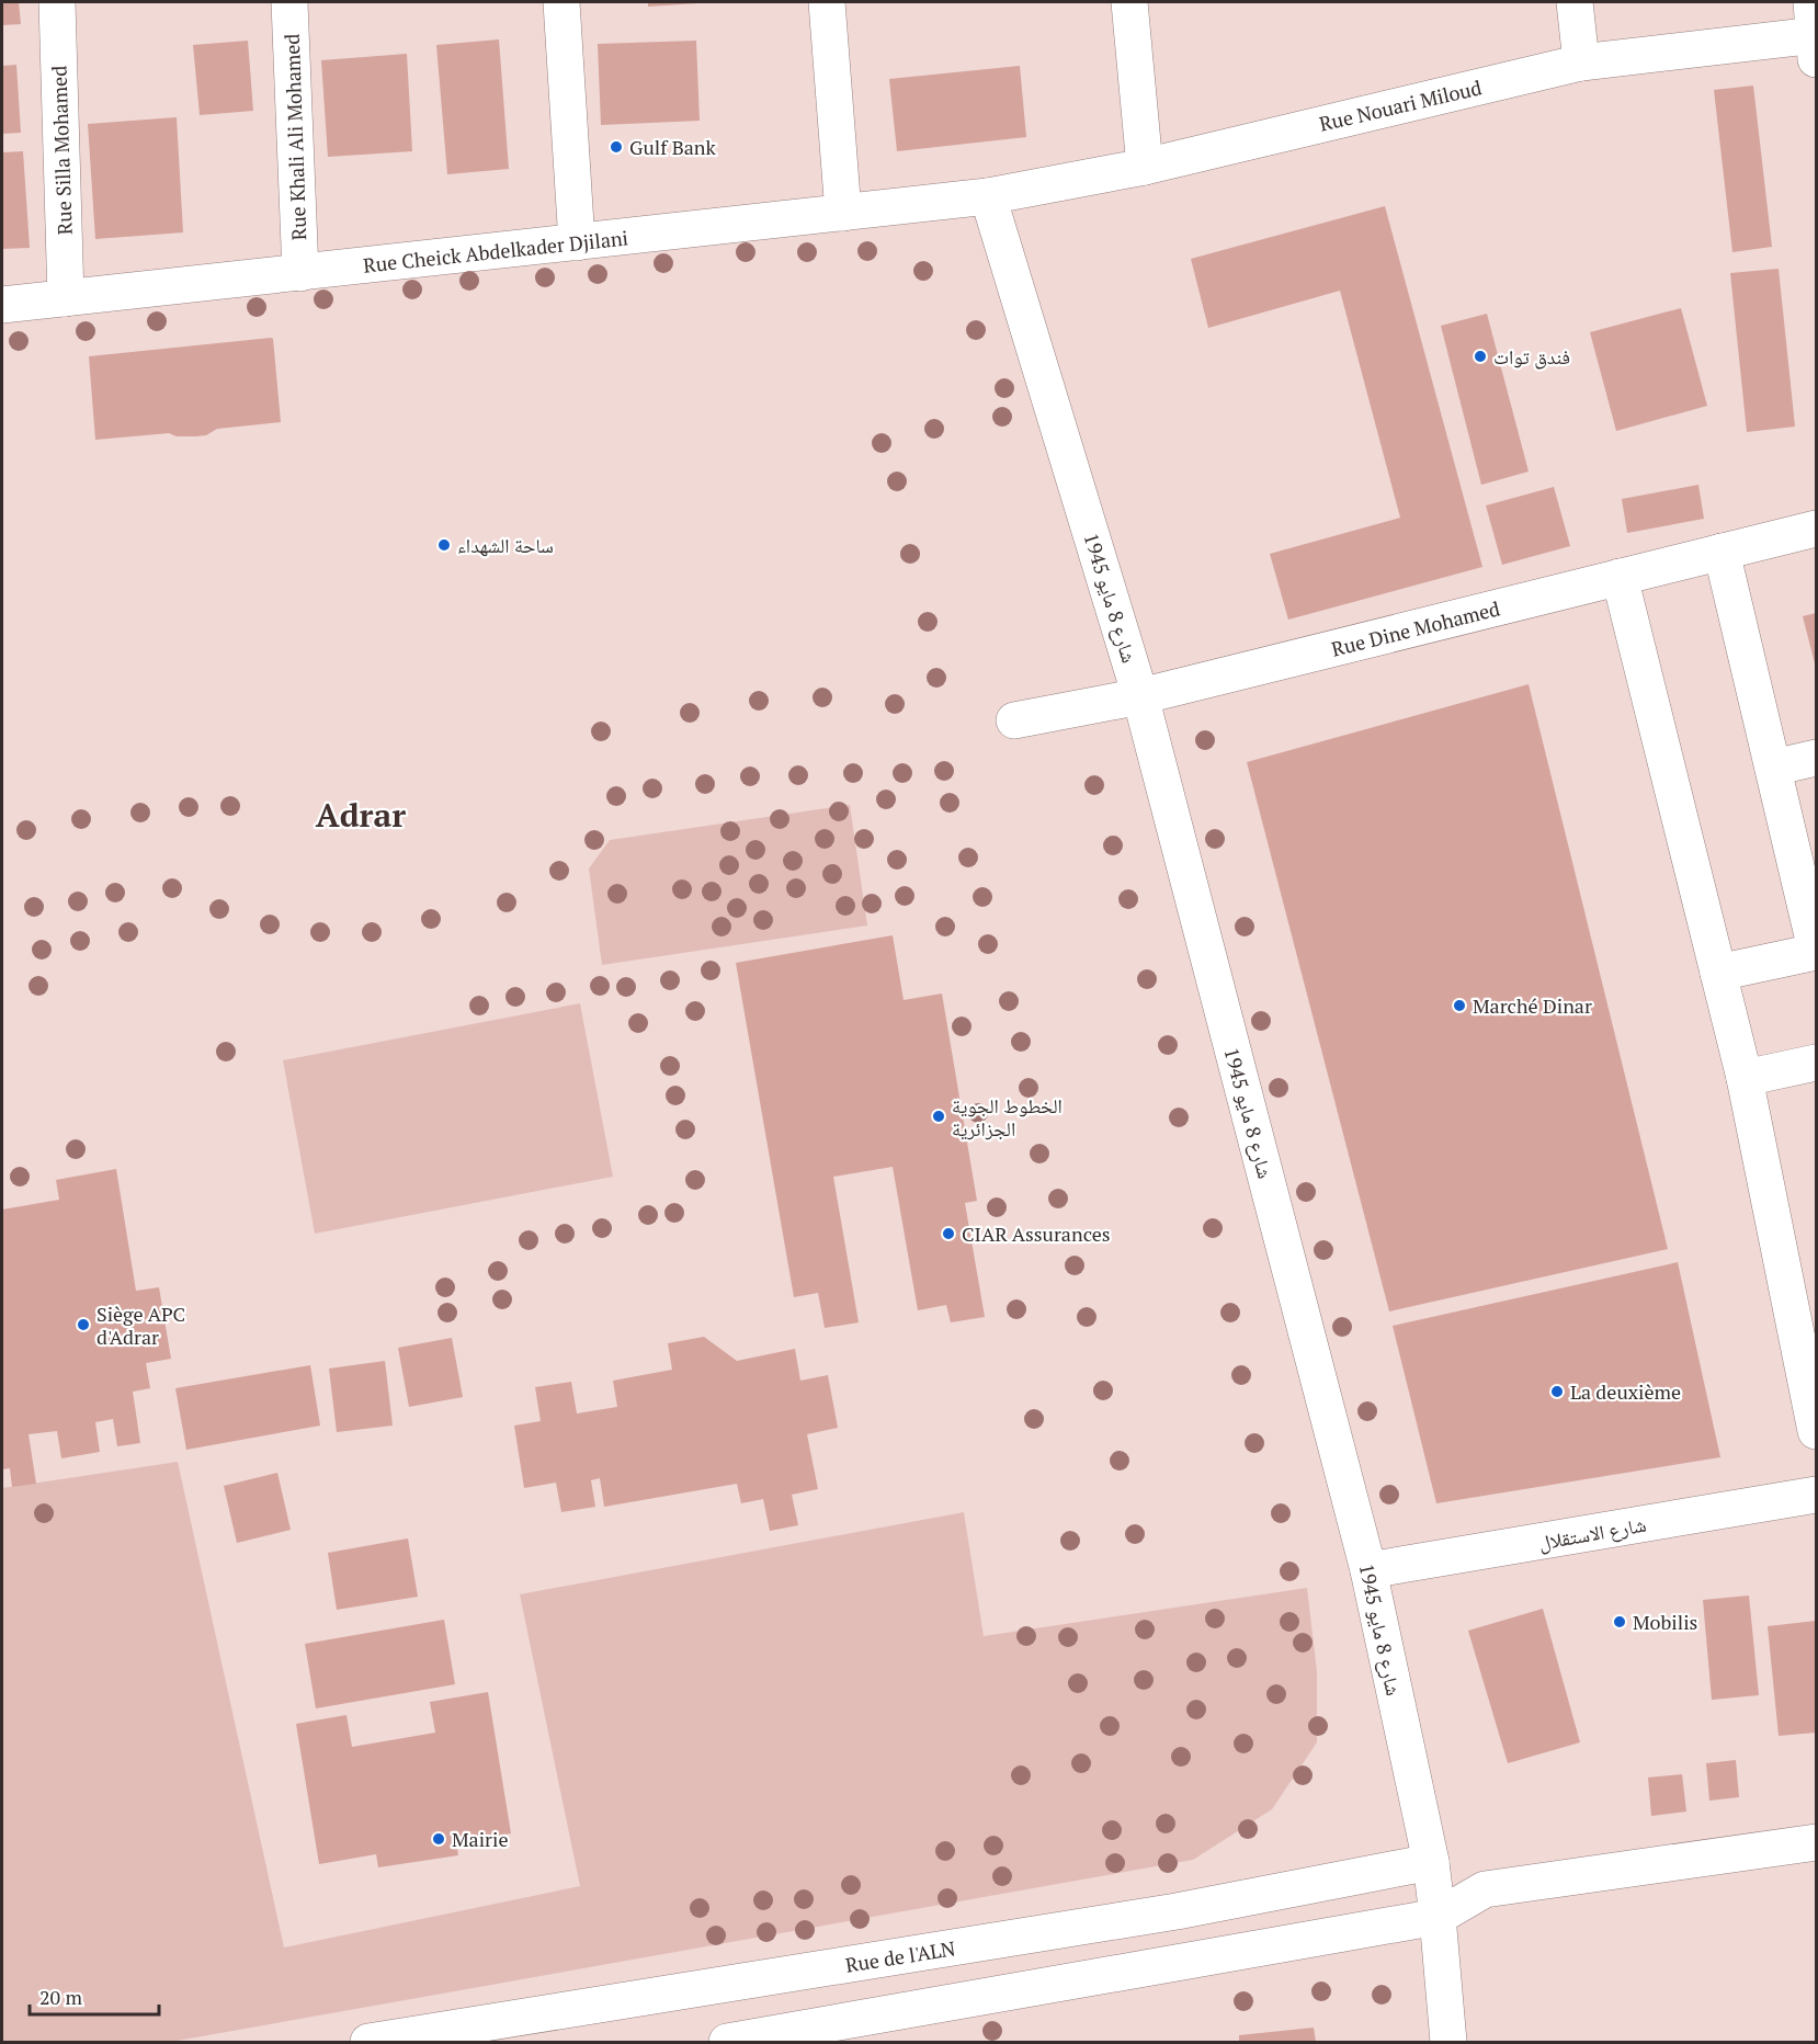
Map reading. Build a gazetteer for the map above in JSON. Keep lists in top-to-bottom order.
{
  "streets": {
    "street": [
      "Rue Nouari Miloud",
      "Rue Khali Ali Mohamed",
      "Rue Silla Mohamed",
      "Rue Cheick Abdelkader Djilani",
      "شارع 8 مايو 1945",
      "Rue Dine Mohamed",
      "شارع الاستقلال",
      "Rue de l'ALN"
    ]
  },
  "crossings": [
    ["Rue Nouari Miloud", "Rue Cheick Abdelkader Djilani"],
    ["Rue Nouari Miloud", "شارع 8 مايو 1945"],
    ["Rue Khali Ali Mohamed", "Rue Cheick Abdelkader Djilani"],
    ["Rue Silla Mohamed", "Rue Cheick Abdelkader Djilani"],
    ["Rue Cheick Abdelkader Djilani", "شارع 8 مايو 1945"],
    ["شارع 8 مايو 1945", "Rue Dine Mohamed"],
    ["شارع 8 مايو 1945", "شارع الاستقلال"],
    ["شارع 8 مايو 1945", "Rue de l'ALN"]
  ],
  "districts": ["Adrar"],
  "places": [
    "Gulf Bank",
    "فندق توات",
    "ساحة الشهداء",
    "Marché Dinar",
    "الخطوط الجوية الجزائرية",
    "CIAR Assurances",
    "Siège APC d'Adrar",
    "La deuxième",
    "Mobilis",
    "Mairie"
  ],
  "scale_bar": "20 m"
}
